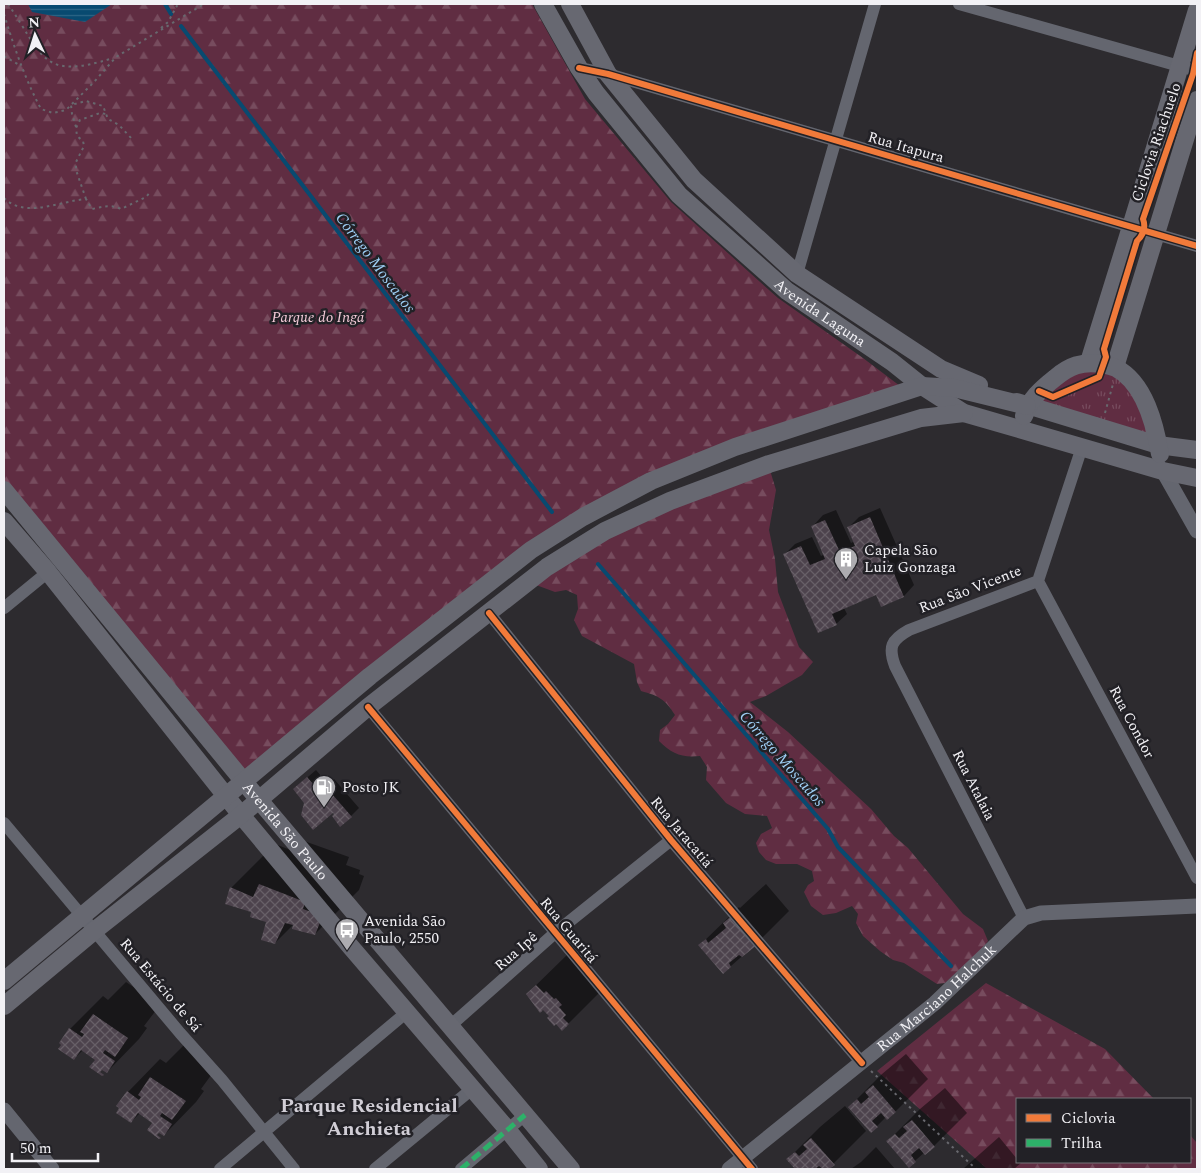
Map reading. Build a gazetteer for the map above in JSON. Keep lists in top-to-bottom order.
{
  "streets": {
    "main road": ["Avenida Laguna", "Avenida São Paulo"],
    "street": [
      "Rua Itapura",
      "Rua São Vicente",
      "Rua Condor",
      "Rua Atalaia",
      "Rua Jaracatiá",
      "Rua Guaritá",
      "Rua Ipê",
      "Rua Estácio de Sá",
      "Rua Marciano Halchuk"
    ],
    "cycle path": ["Ciclovia Riachuelo"]
  },
  "crossings": [
    ["Rua Itapura", "Avenida Laguna"],
    ["Avenida Laguna", "Rua São Vicente"],
    ["Rua São Vicente", "Rua Condor"],
    ["Rua São Vicente", "Rua Atalaia"],
    ["Rua Atalaia", "Rua Marciano Halchuk"],
    ["Avenida São Paulo", "Rua Ipê"],
    ["Rua Jaracatiá", "Rua Ipê"],
    ["Rua Jaracatiá", "Rua Marciano Halchuk"],
    ["Rua Guaritá", "Rua Ipê"],
    ["Rua Guaritá", "Rua Marciano Halchuk"]
  ],
  "districts": ["Parque Residencial Anchieta"],
  "water": ["Córrego Moscados"],
  "parks": ["Parque do Ingá"],
  "places": {
    "building": ["Capela São Luiz Gonzaga"],
    "fuel station": ["Posto JK"],
    "bus stop": ["Avenida São Paulo, 2550"]
  },
  "legend": ["Ciclovia", "Trilha"],
  "scale_bar": "50 m",
  "north": "top"
}
